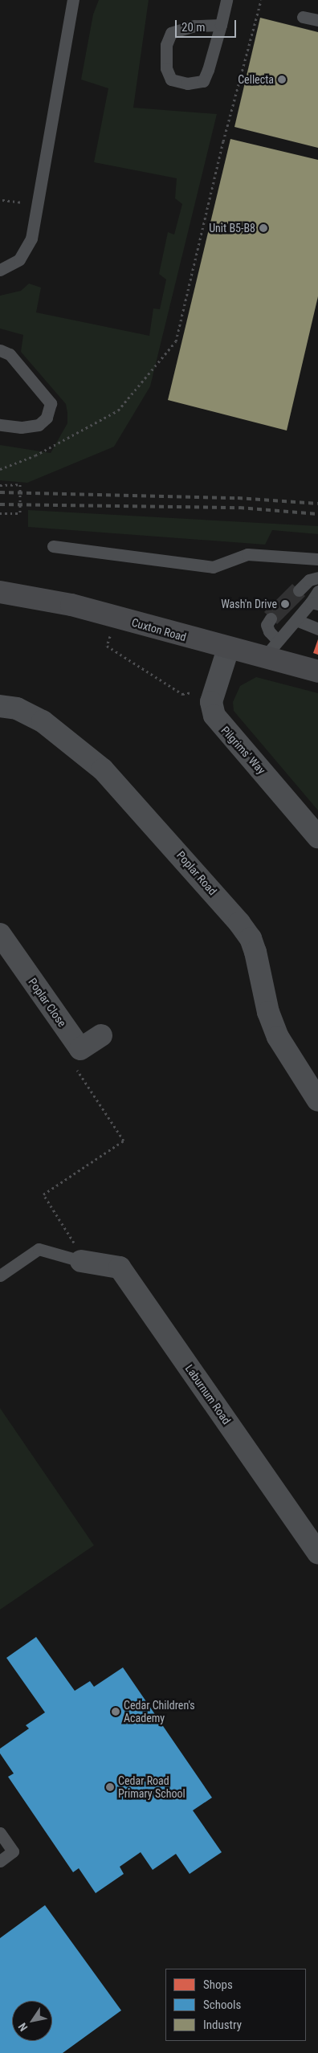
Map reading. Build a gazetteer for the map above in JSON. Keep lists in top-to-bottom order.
{
  "streets": {
    "main road": ["Cuxton Road"],
    "street": [
      "Pilgrims' Way",
      "Poplar Road",
      "Poplar Close",
      "Laburnum Road"
    ]
  },
  "crossings": [
    ["Cuxton Road", "Pilgrims' Way"]
  ],
  "places": [
    "Cellecta",
    "Unit B5-B8",
    "Wash'n Drive",
    "Cedar Children's Academy",
    "Cedar Road Primary School"
  ],
  "legend": ["Shops", "Schools", "Industry"],
  "scale_bar": "20 m",
  "north": "bottom left"
}
